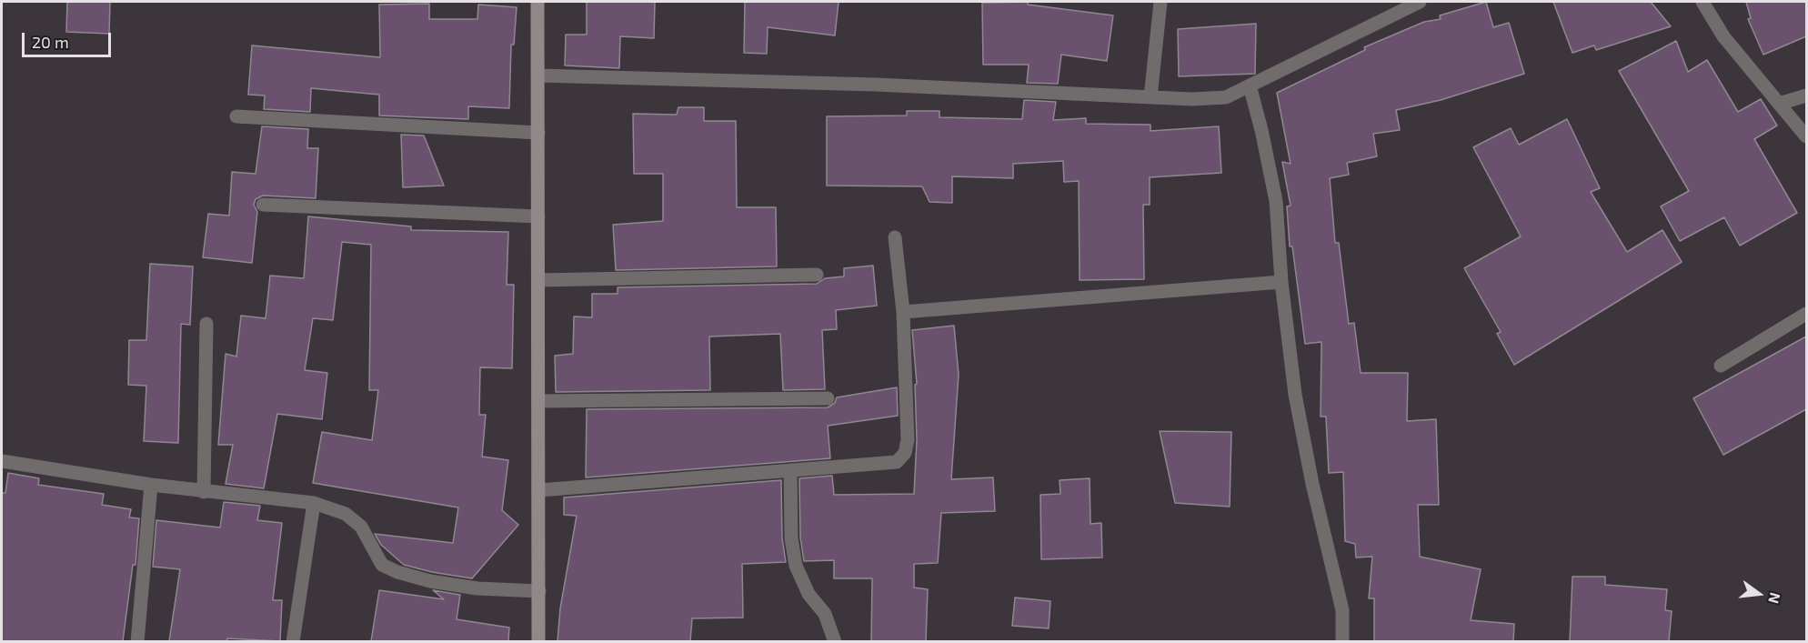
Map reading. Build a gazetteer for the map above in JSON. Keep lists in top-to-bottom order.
{
  "scale_bar": "20 m",
  "north": "right"
}
